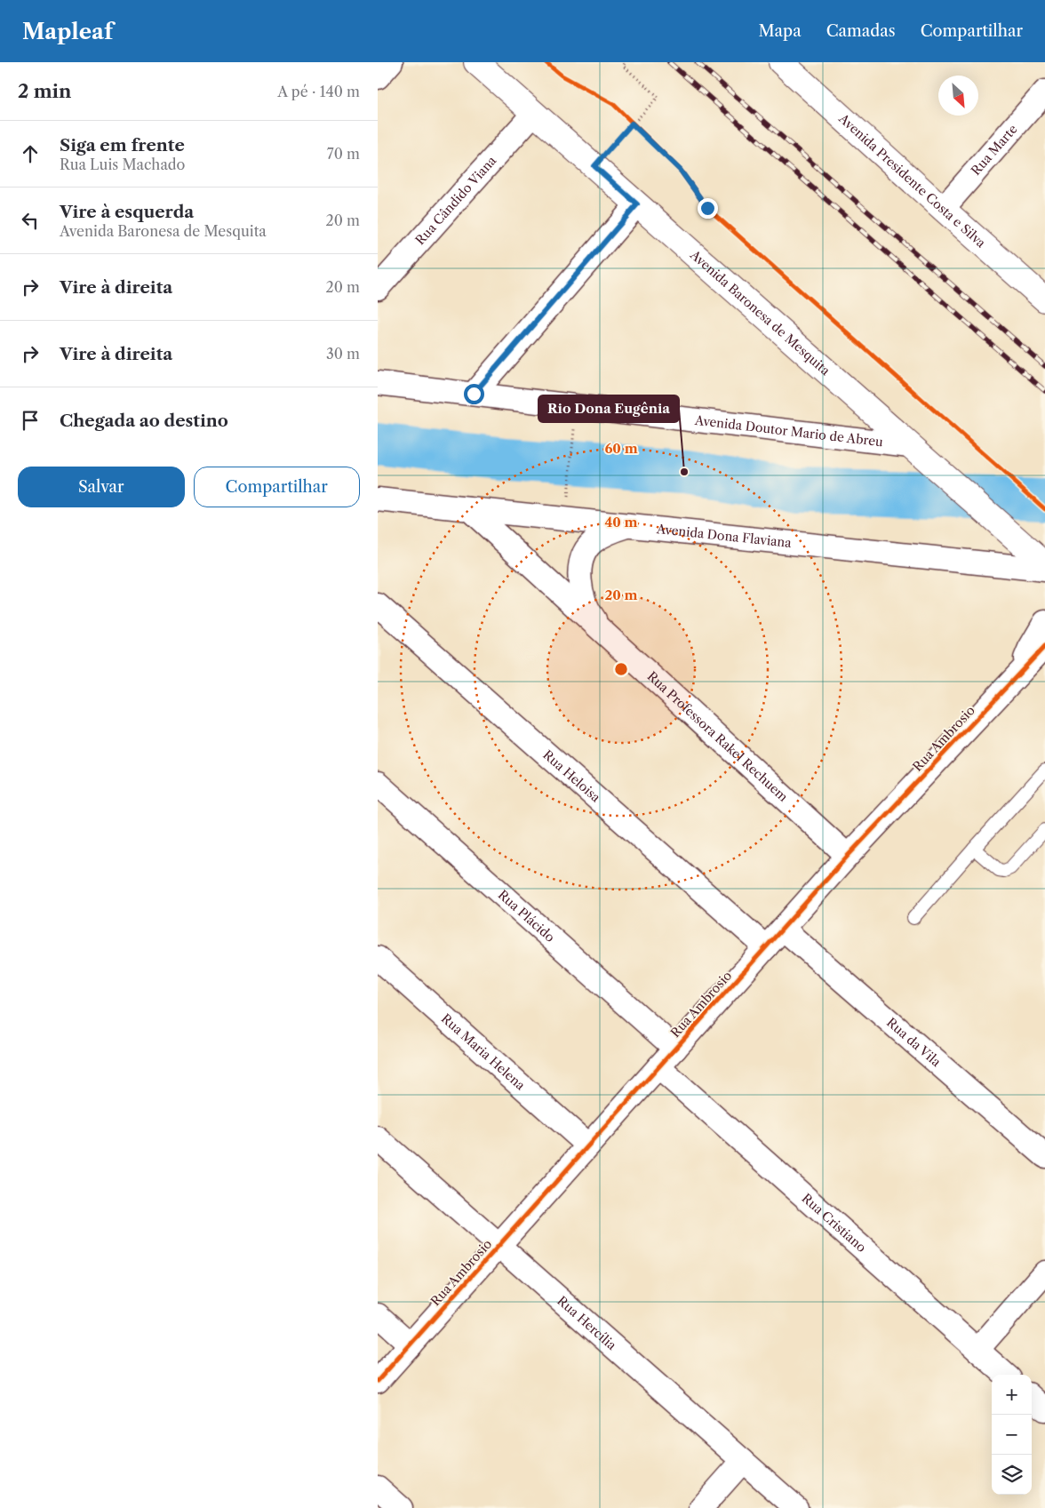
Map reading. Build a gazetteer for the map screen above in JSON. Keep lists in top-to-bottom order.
{
  "streets": {
    "main road": ["Avenida Presidente Costa e Silva", "Avenida Baronesa de Mesquita"],
    "street": [
      "Rua Marte",
      "Rua Cândido Viana",
      "Avenida Doutor Mario de Abreu",
      "Avenida Dona Flaviana",
      "Rua Professora Rakel Rechuem",
      "Rua Ambrosio",
      "Rua Heloisa",
      "Rua Plácido",
      "Rua da Vila",
      "Rua Maria Helena",
      "Rua Cristiano",
      "Rua Hercília"
    ]
  },
  "crossings": [
    ["Rua Marte", "Avenida Presidente Costa e Silva"],
    ["Rua Cândido Viana", "Avenida Baronesa de Mesquita"],
    ["Avenida Baronesa de Mesquita", "Avenida Doutor Mario de Abreu"],
    ["Avenida Dona Flaviana", "Rua Professora Rakel Rechuem"],
    ["Rua Professora Rakel Rechuem", "Rua Ambrosio"],
    ["Rua Ambrosio", "Rua Heloisa"],
    ["Rua Ambrosio", "Rua Plácido"],
    ["Rua Ambrosio", "Rua da Vila"],
    ["Rua Ambrosio", "Rua Maria Helena"],
    ["Rua Ambrosio", "Rua Cristiano"],
    ["Rua Ambrosio", "Rua Hercília"]
  ],
  "places": ["Rio Dona Eugênia"],
  "north": "bottom right",
  "page": {
    "header": "Mapleaf",
    "nav": ["Mapa", "Camadas", "Compartilhar"],
    "heading": ["2 min", "A pé · 140 m"],
    "list": [
      ["Siga em frente", "Rua Luis Machado", "70 m"],
      ["Vire à esquerda", "Avenida Baronesa de Mesquita", "20 m"],
      ["Vire à direita", "20 m"],
      ["Vire à direita", "30 m"],
      "Chegada ao destino"
    ],
    "buttons": ["Salvar", "Compartilhar"],
    "map_buttons": ["+", "−"]
  },
  "rings": ["60 m", "40 m", "20 m"]
}
